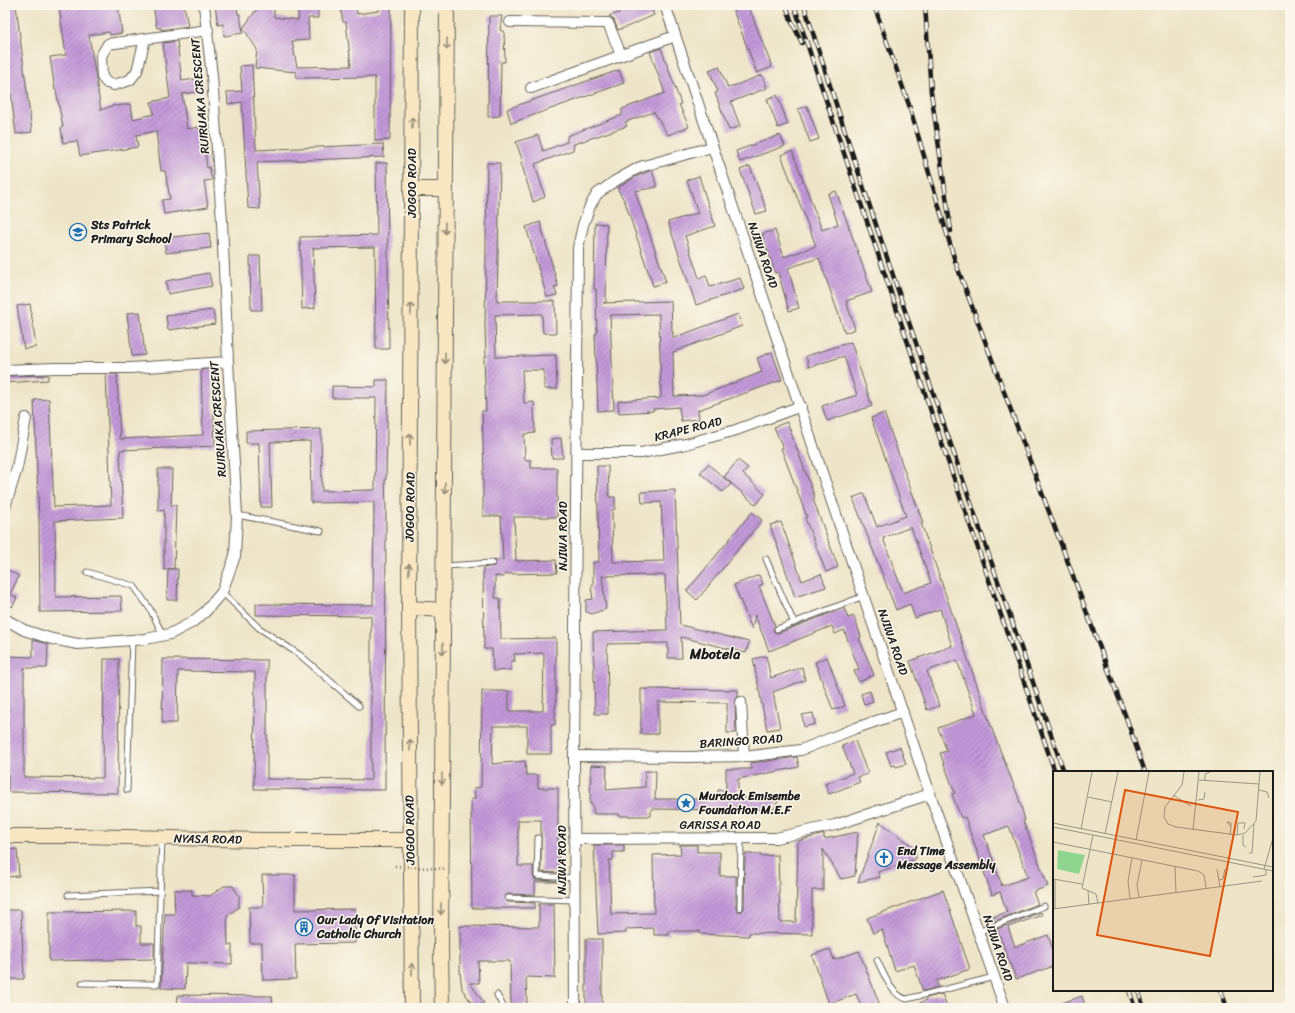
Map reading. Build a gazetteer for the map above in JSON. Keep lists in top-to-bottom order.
{
  "streets": {
    "main road": ["JOGOO ROAD", "NYASA ROAD"],
    "street": [
      "RUIRUAKA CRESCENT",
      "NJIWA ROAD",
      "KRAPE ROAD",
      "BARINGO ROAD",
      "GARISSA ROAD"
    ]
  },
  "crossings": [
    ["JOGOO ROAD", "NYASA ROAD"],
    ["NJIWA ROAD", "KRAPE ROAD"],
    ["NJIWA ROAD", "BARINGO ROAD"],
    ["NJIWA ROAD", "GARISSA ROAD"]
  ],
  "districts": ["Mbotela"],
  "places": {
    "school or university": ["Sts Patrick Primary School"],
    "place": ["Murdock Emisembe Foundation M.E.F"],
    "church": ["End Time Message Assembly"],
    "building": ["Our Lady Of Visitation Catholic Church"]
  }
}
